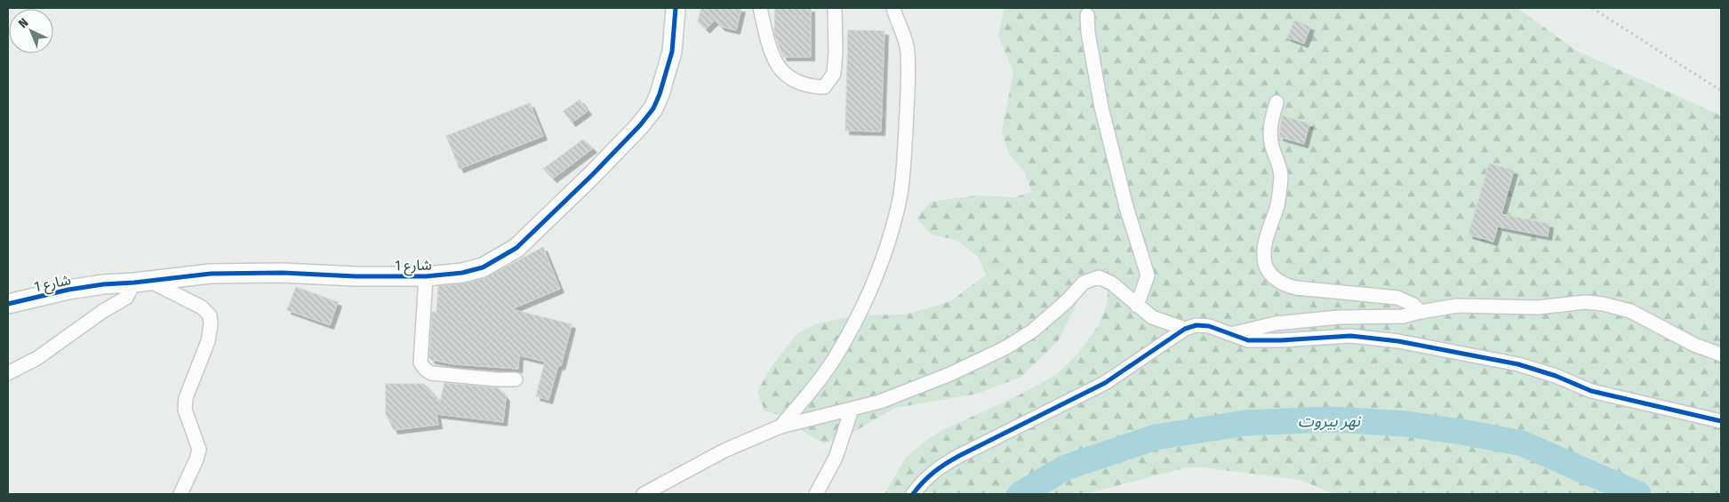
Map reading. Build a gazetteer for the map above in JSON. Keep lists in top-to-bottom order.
{
  "streets": {
    "street": ["شارع 1"]
  },
  "water": ["نهر بيروت"],
  "north": "top left"
}
